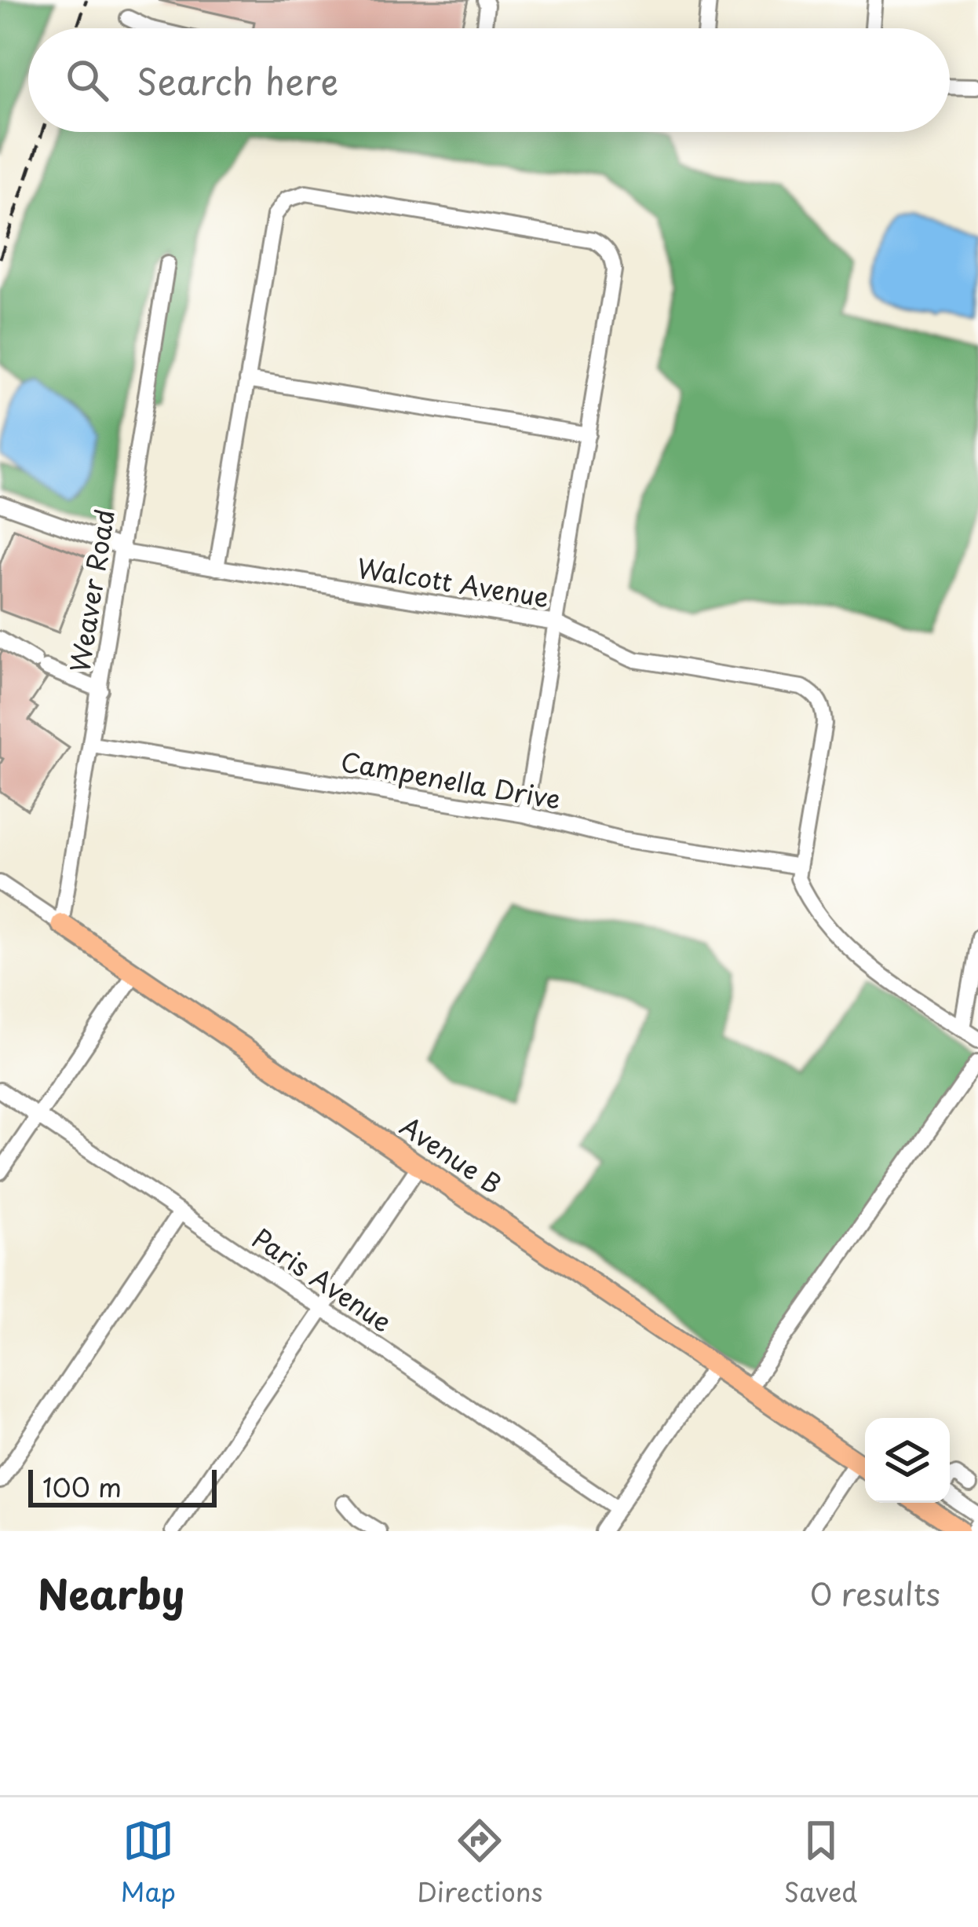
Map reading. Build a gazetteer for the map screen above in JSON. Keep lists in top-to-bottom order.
{
  "streets": {
    "main road": ["Avenue B"],
    "street": [
      "Walcott Avenue",
      "Weaver Road",
      "Campenella Drive",
      "Paris Avenue"
    ]
  },
  "crossings": [
    ["Walcott Avenue", "Weaver Road"],
    ["Walcott Avenue", "Campenella Drive"],
    ["Weaver Road", "Campenella Drive"],
    ["Weaver Road", "Avenue B"]
  ],
  "scale_bar": "100 m",
  "page": {
    "search": "Search here",
    "scale": "100 m",
    "heading": ["Nearby", "0 results"],
    "nav": ["Map", "Directions", "Saved"]
  }
}
